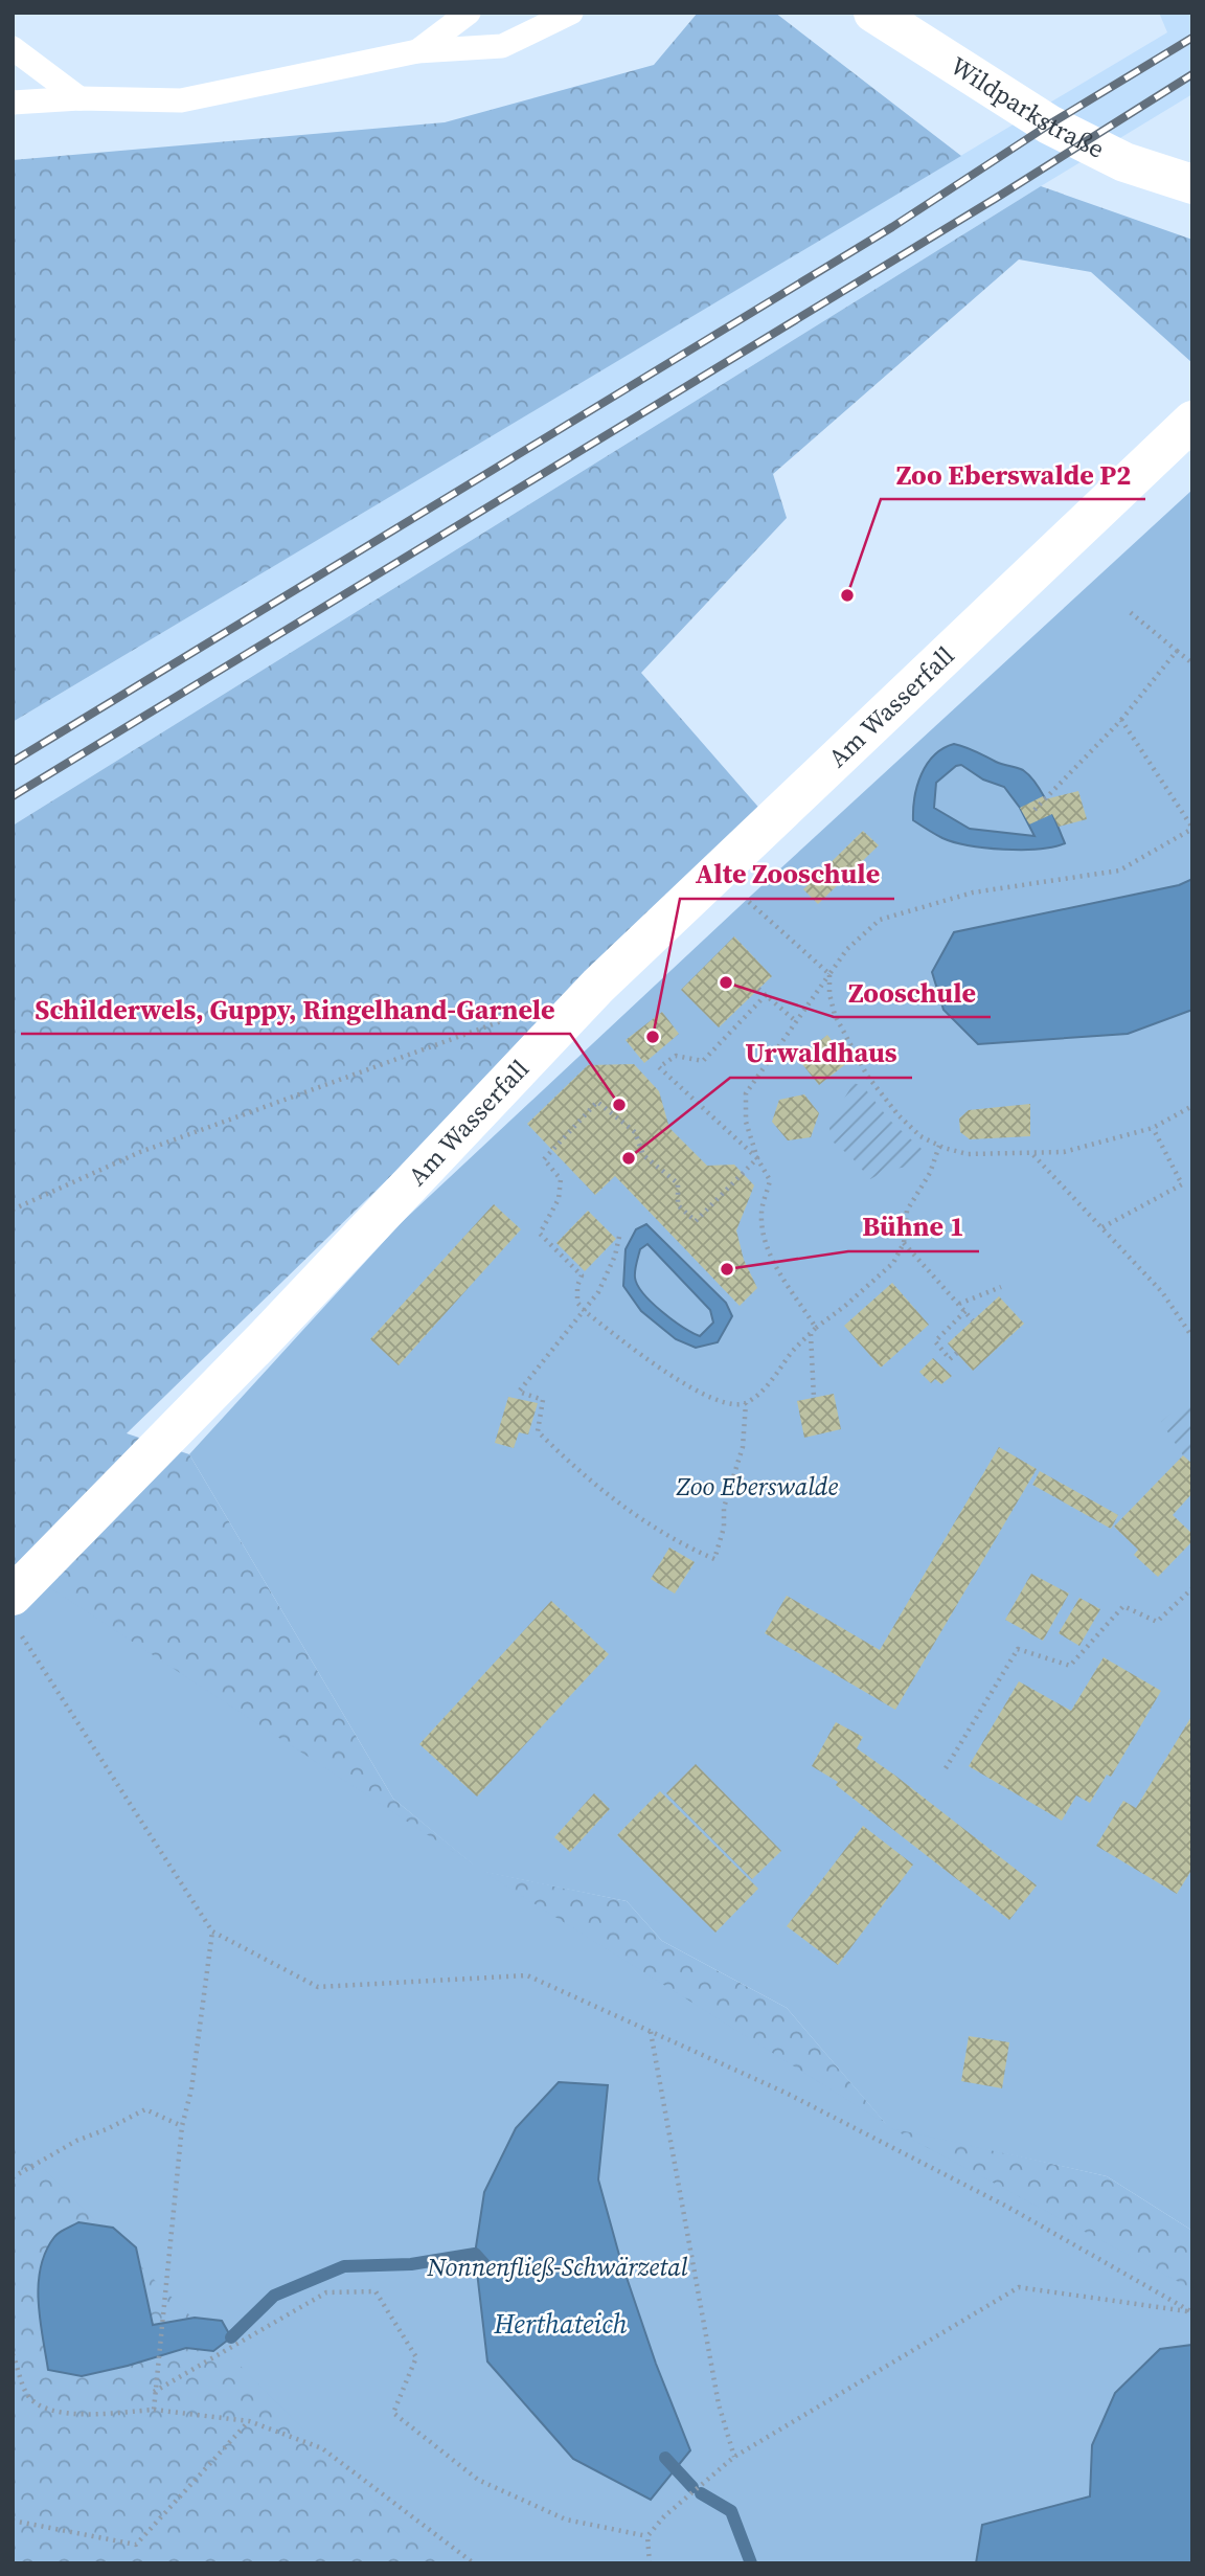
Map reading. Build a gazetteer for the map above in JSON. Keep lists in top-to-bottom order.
{
  "streets": {
    "street": ["Wildparkstraße", "Am Wasserfall"]
  },
  "water": ["Herthateich"],
  "parks": ["Zoo Eberswalde", "Nonnenfließ-Schwärzetal"],
  "places": [
    "Zoo Eberswalde P2",
    "Zooschule",
    "Alte Zooschule",
    "Schilderwels, Guppy, Ringelhand-Garnele",
    "Urwaldhaus",
    "Bühne 1"
  ]
}
